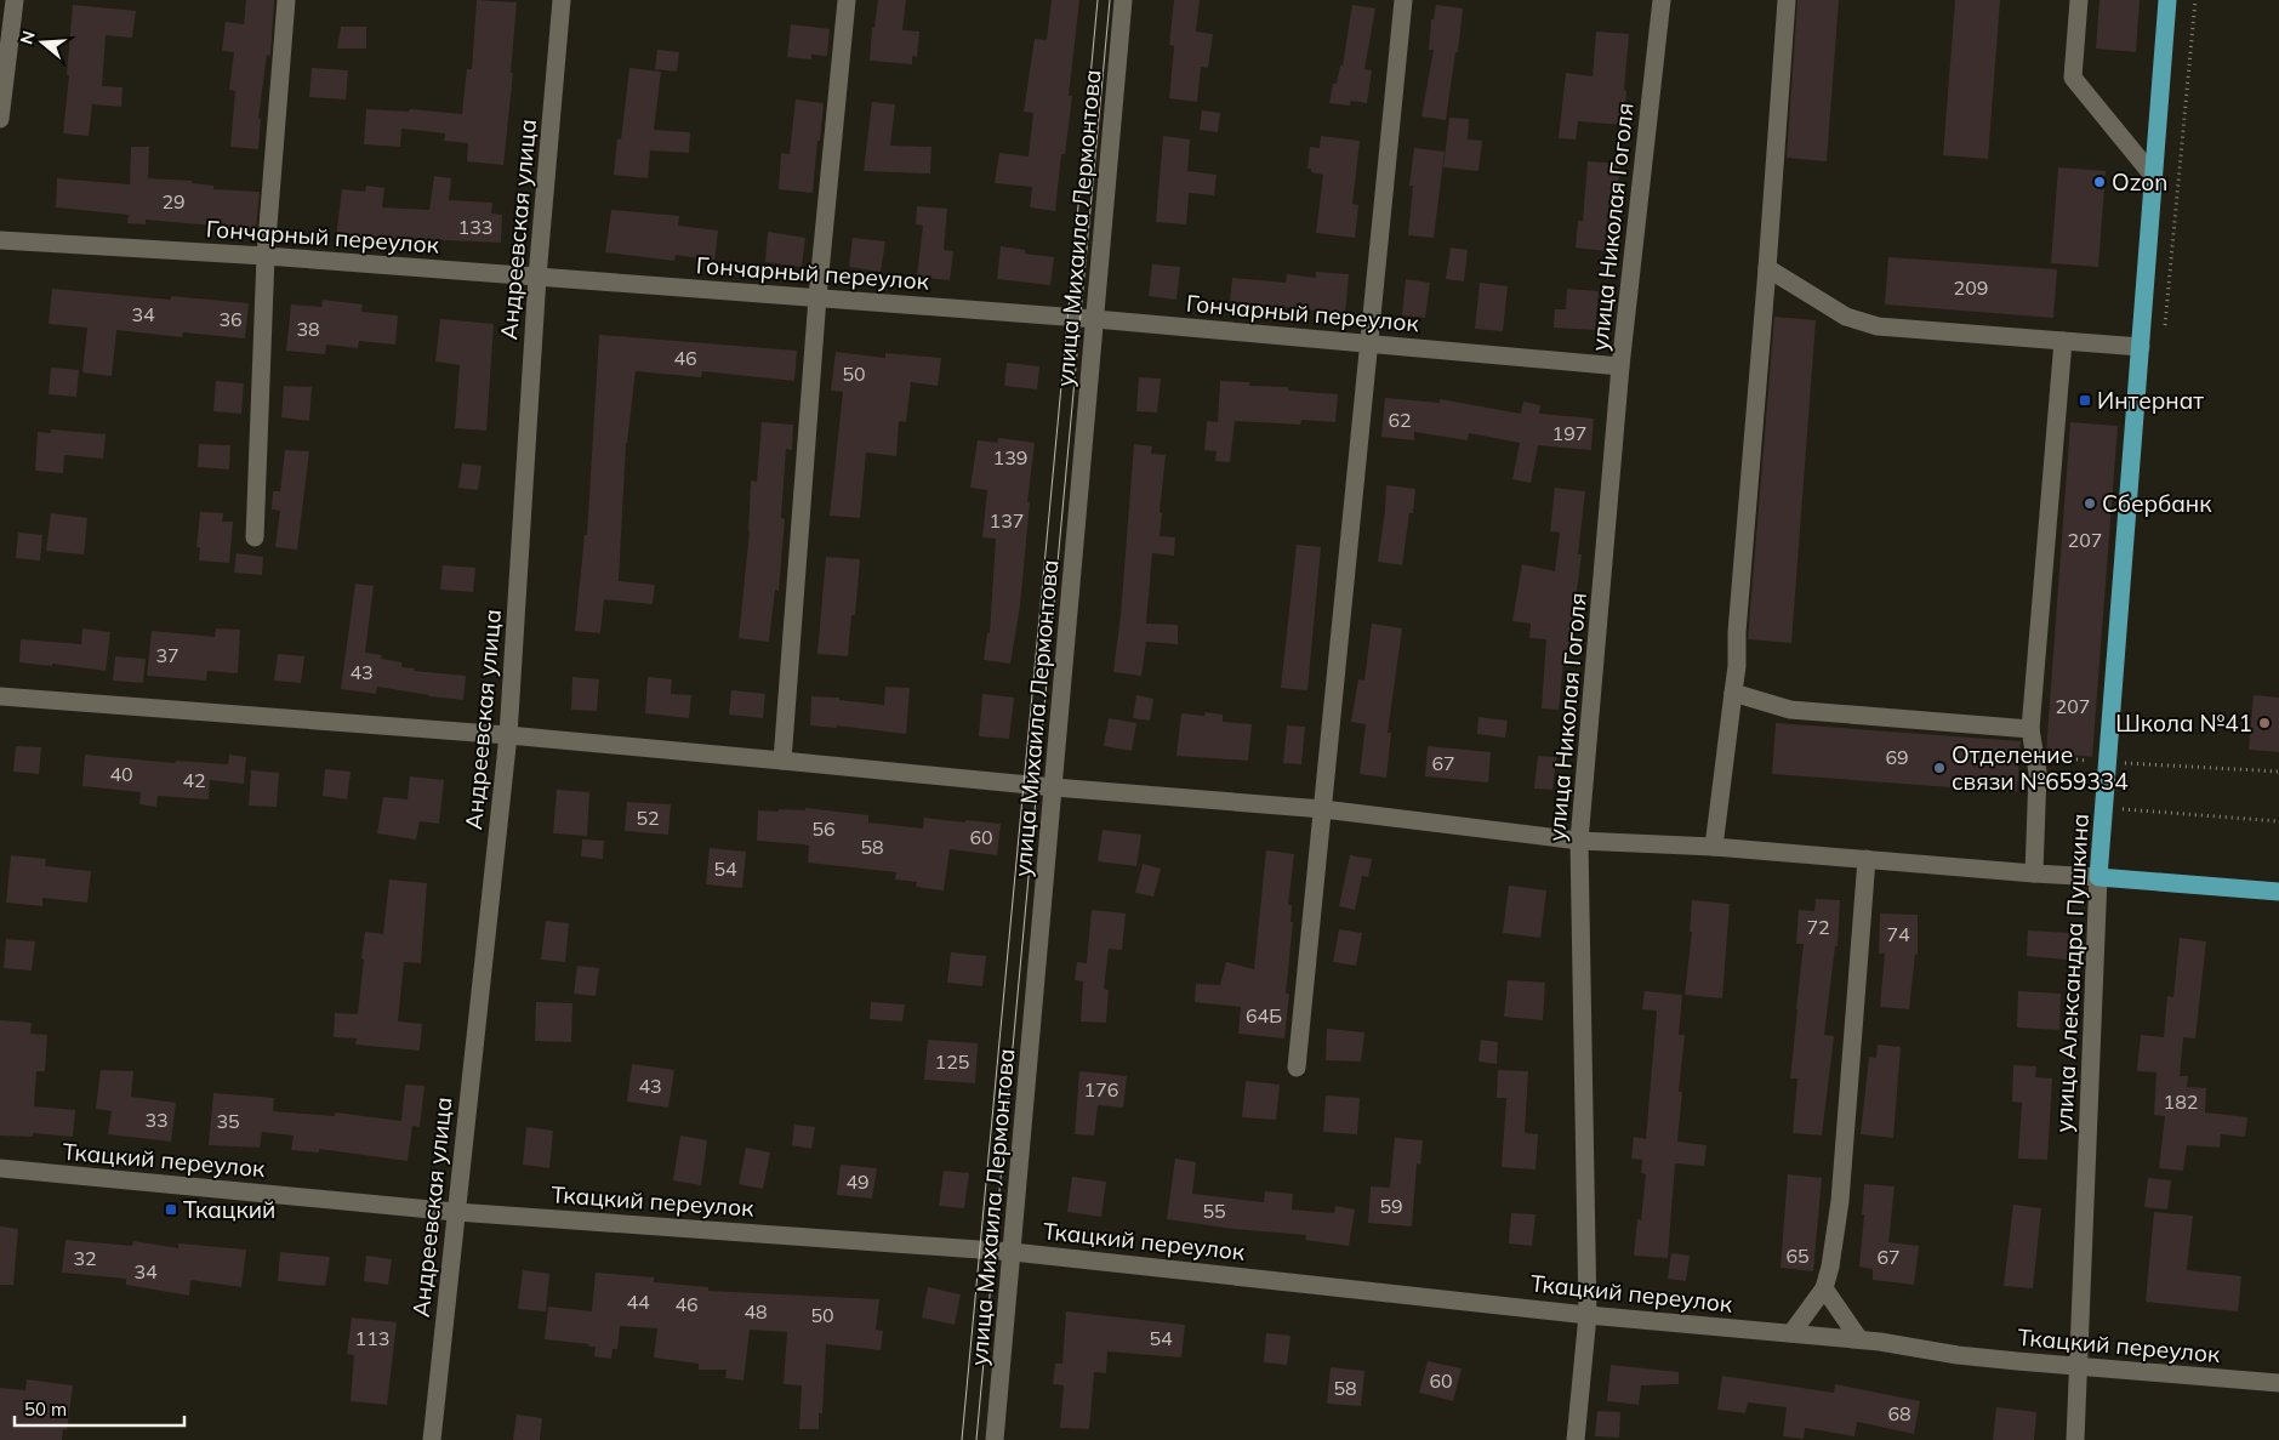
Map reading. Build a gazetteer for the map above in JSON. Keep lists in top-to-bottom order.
{
  "streets": {
    "main road": ["улица Александра Пушкина"],
    "street": [
      "улица Николая Гоголя",
      "улица Михаила Лермонтова",
      "Андреевская улица",
      "Гончарный переулок",
      "Ткацкий переулок"
    ]
  },
  "crossings": [
    ["улица Николая Гоголя", "Гончарный переулок"],
    ["улица Николая Гоголя", "Ткацкий переулок"],
    ["улица Михаила Лермонтова", "Гончарный переулок"],
    ["улица Михаила Лермонтова", "Ткацкий переулок"],
    ["Андреевская улица", "Гончарный переулок"],
    ["Андреевская улица", "Ткацкий переулок"],
    ["улица Александра Пушкина", "Ткацкий переулок"]
  ],
  "places": {
    "other": [
      "Ozon",
      "Сбербанк",
      "Школа №41",
      "Отделение связи №659334"
    ],
    "transit": ["Интернат", "Ткацкий"]
  },
  "house_numbers": [
    "29",
    "133",
    "209",
    "34",
    "36",
    "38",
    "46",
    "50",
    "62",
    "197",
    "139",
    "137",
    "207",
    "37",
    "43",
    "207",
    "69",
    "67",
    "40",
    "42",
    "52",
    "56",
    "60",
    "58",
    "54",
    "72",
    "74",
    "64Б",
    "125",
    "43",
    "176",
    "182",
    "33",
    "35",
    "49",
    "59",
    "55",
    "65",
    "67",
    "32",
    "34",
    "44",
    "46",
    "48",
    "50",
    "113",
    "54",
    "60",
    "58",
    "68"
  ],
  "scale_bar": "50 m",
  "north": "left"
}
